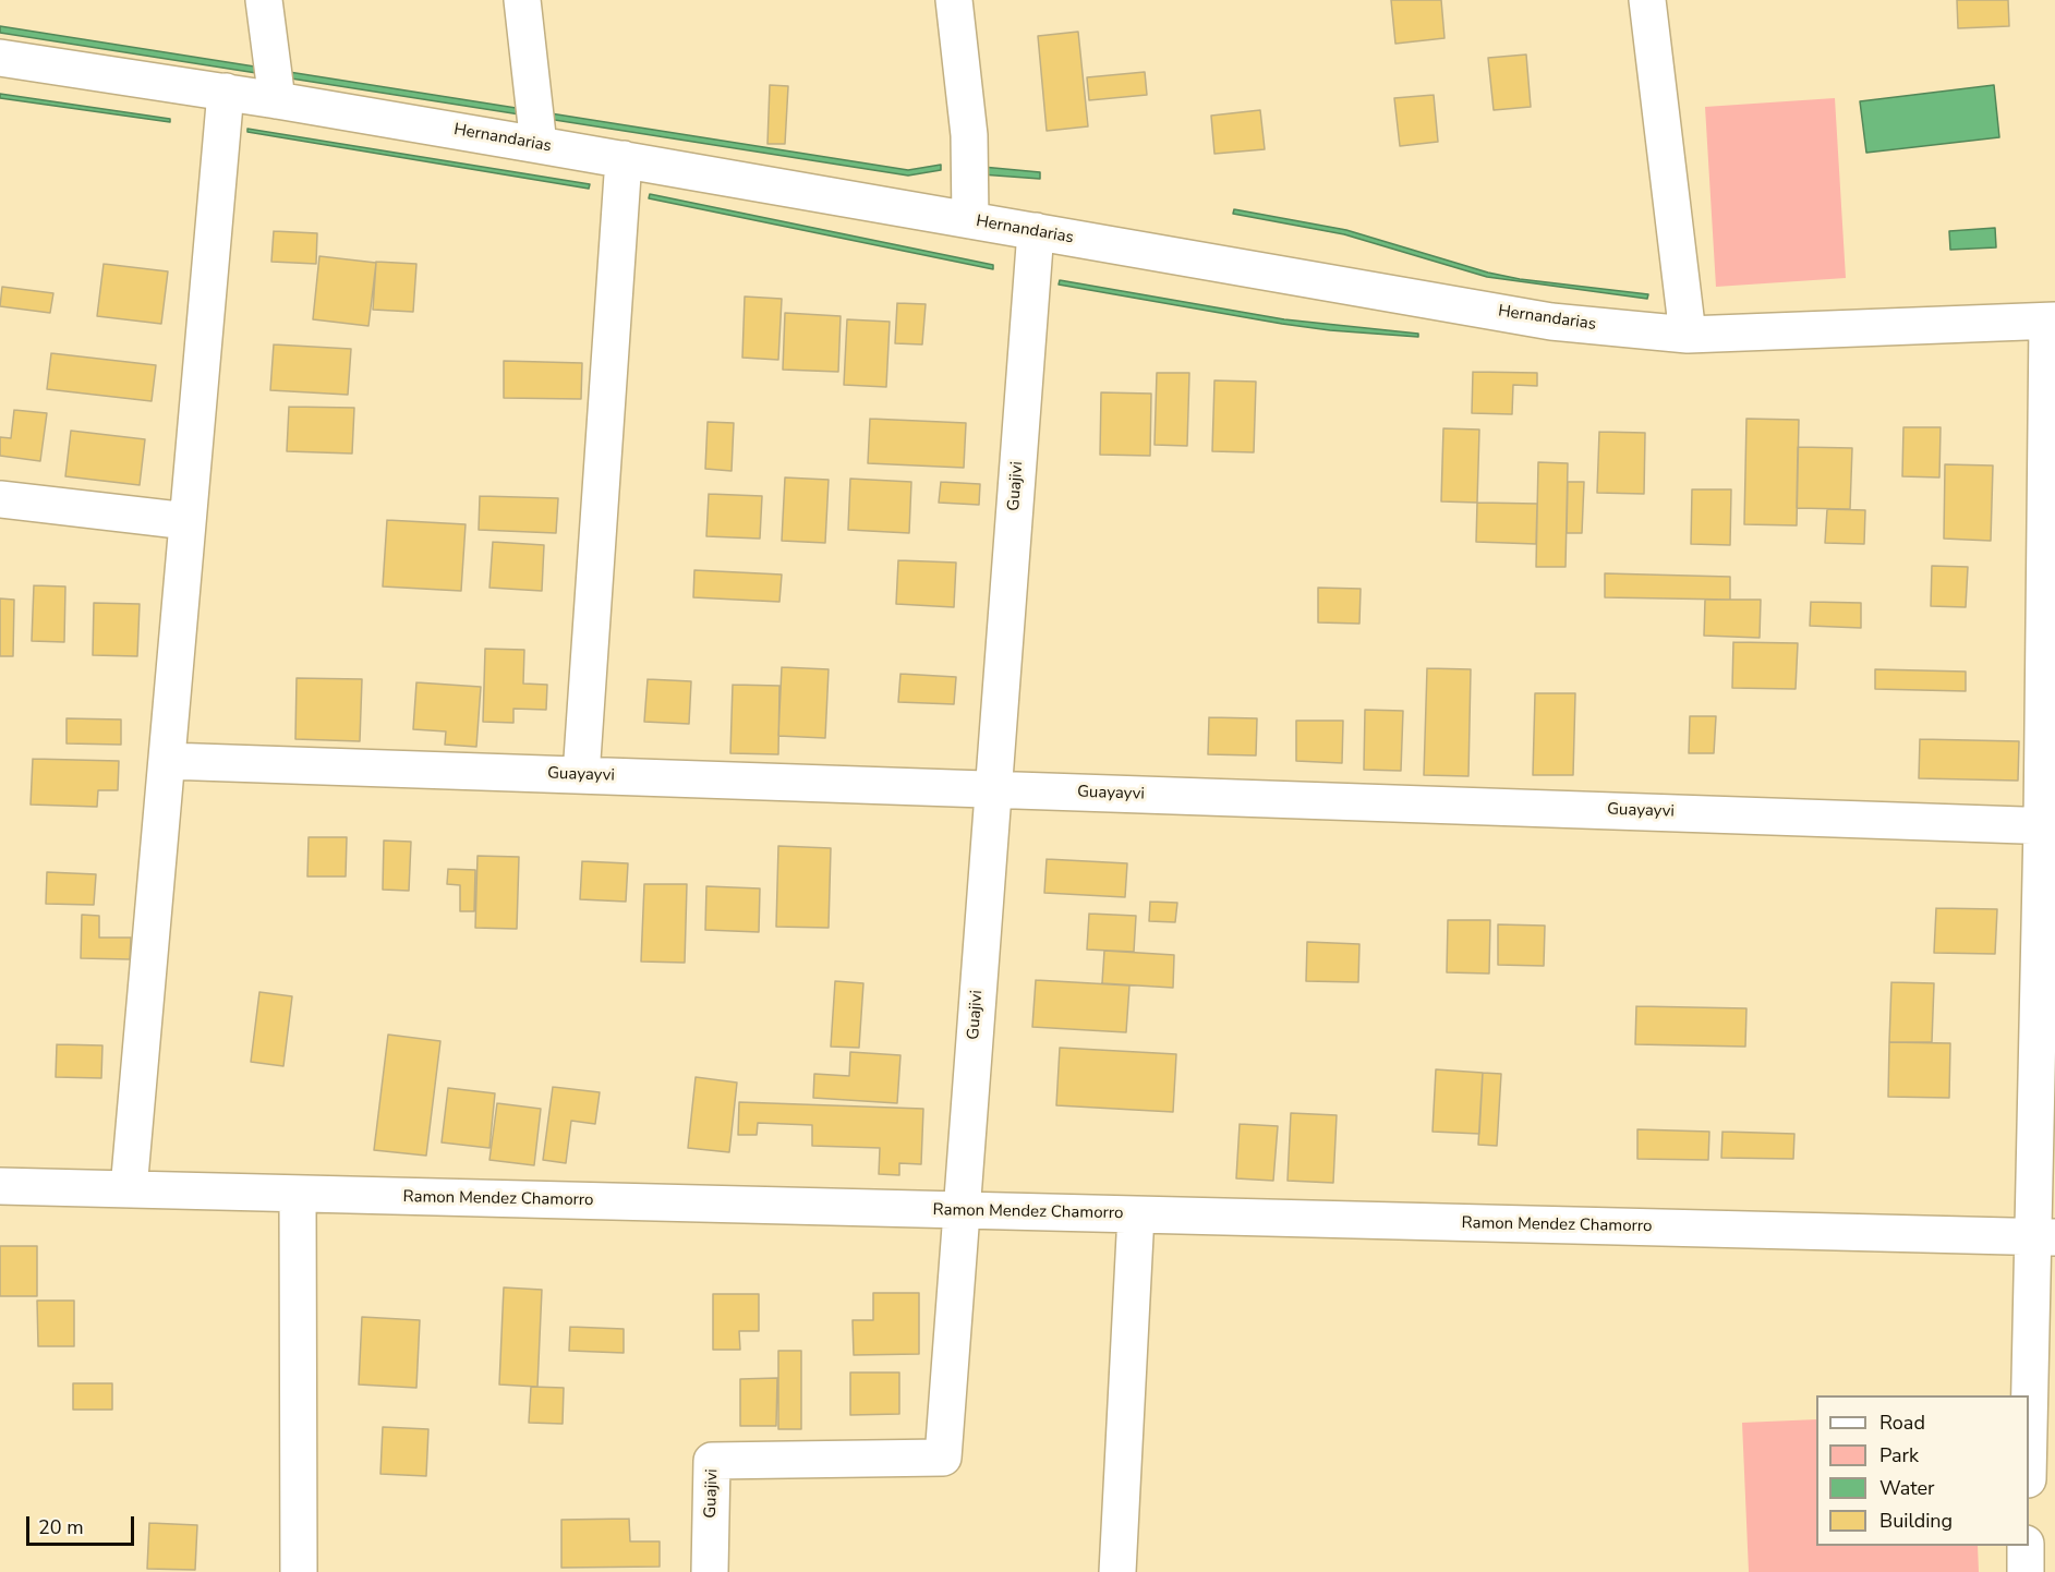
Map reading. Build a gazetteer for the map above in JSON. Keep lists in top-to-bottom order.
{
  "streets": {
    "street": [
      "Hernandarias",
      "Guajivi",
      "Guayayvi",
      "Ramon Mendez Chamorro"
    ]
  },
  "crossings": [
    ["Hernandarias", "Guajivi"],
    ["Guajivi", "Guayayvi"],
    ["Guajivi", "Ramon Mendez Chamorro"]
  ],
  "legend": [
    "Road",
    "Park",
    "Water",
    "Building"
  ],
  "scale_bar": "20 m"
}
